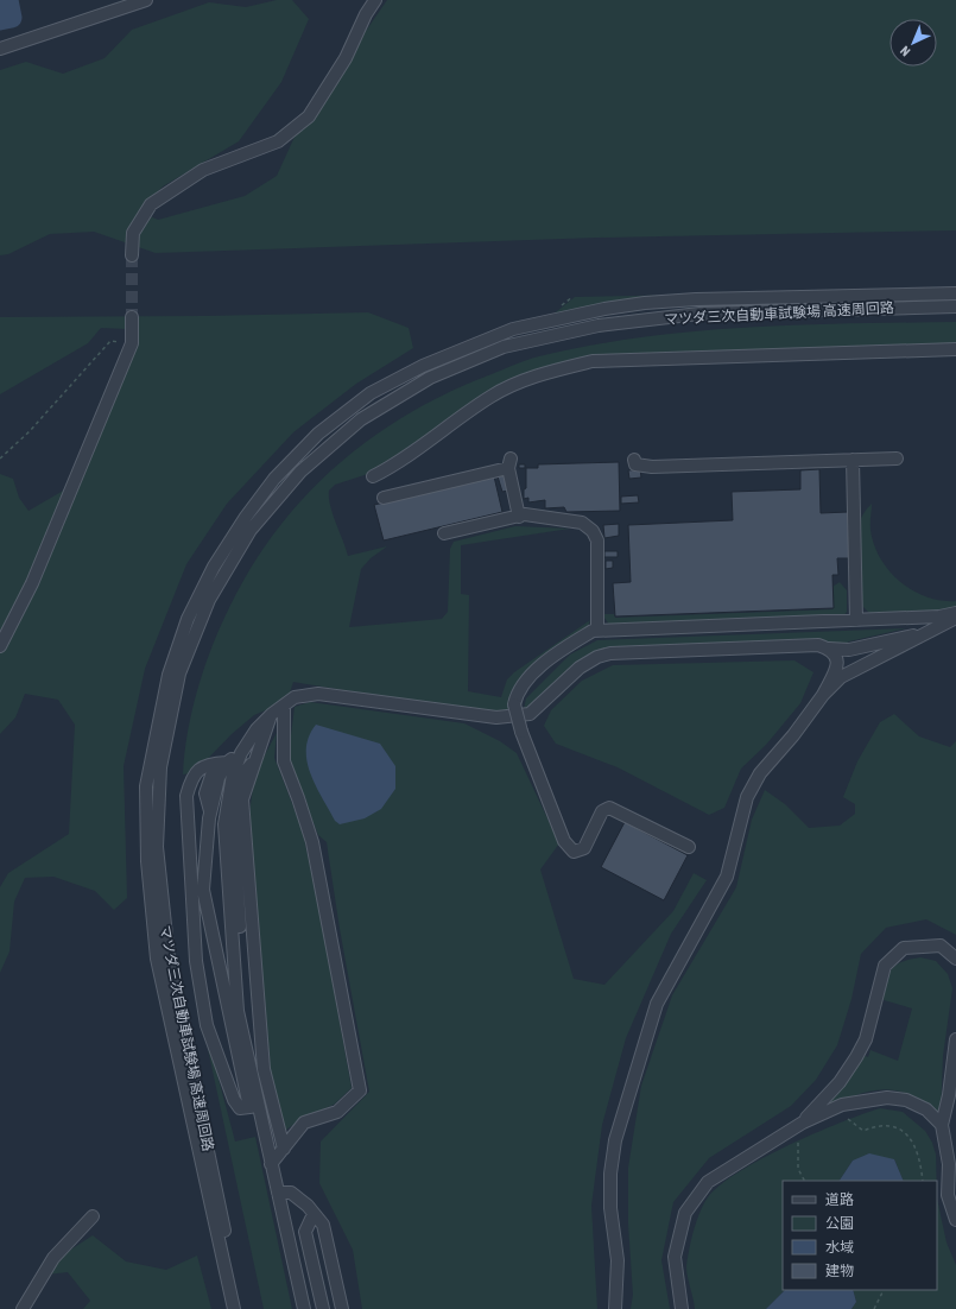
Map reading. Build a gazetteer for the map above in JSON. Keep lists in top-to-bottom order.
{
  "streets": {
    "street": ["マツダ三次自動車試験場 高速周回路"]
  },
  "legend": [
    "道路",
    "公園",
    "水域",
    "建物"
  ],
  "north": "bottom left"
}
